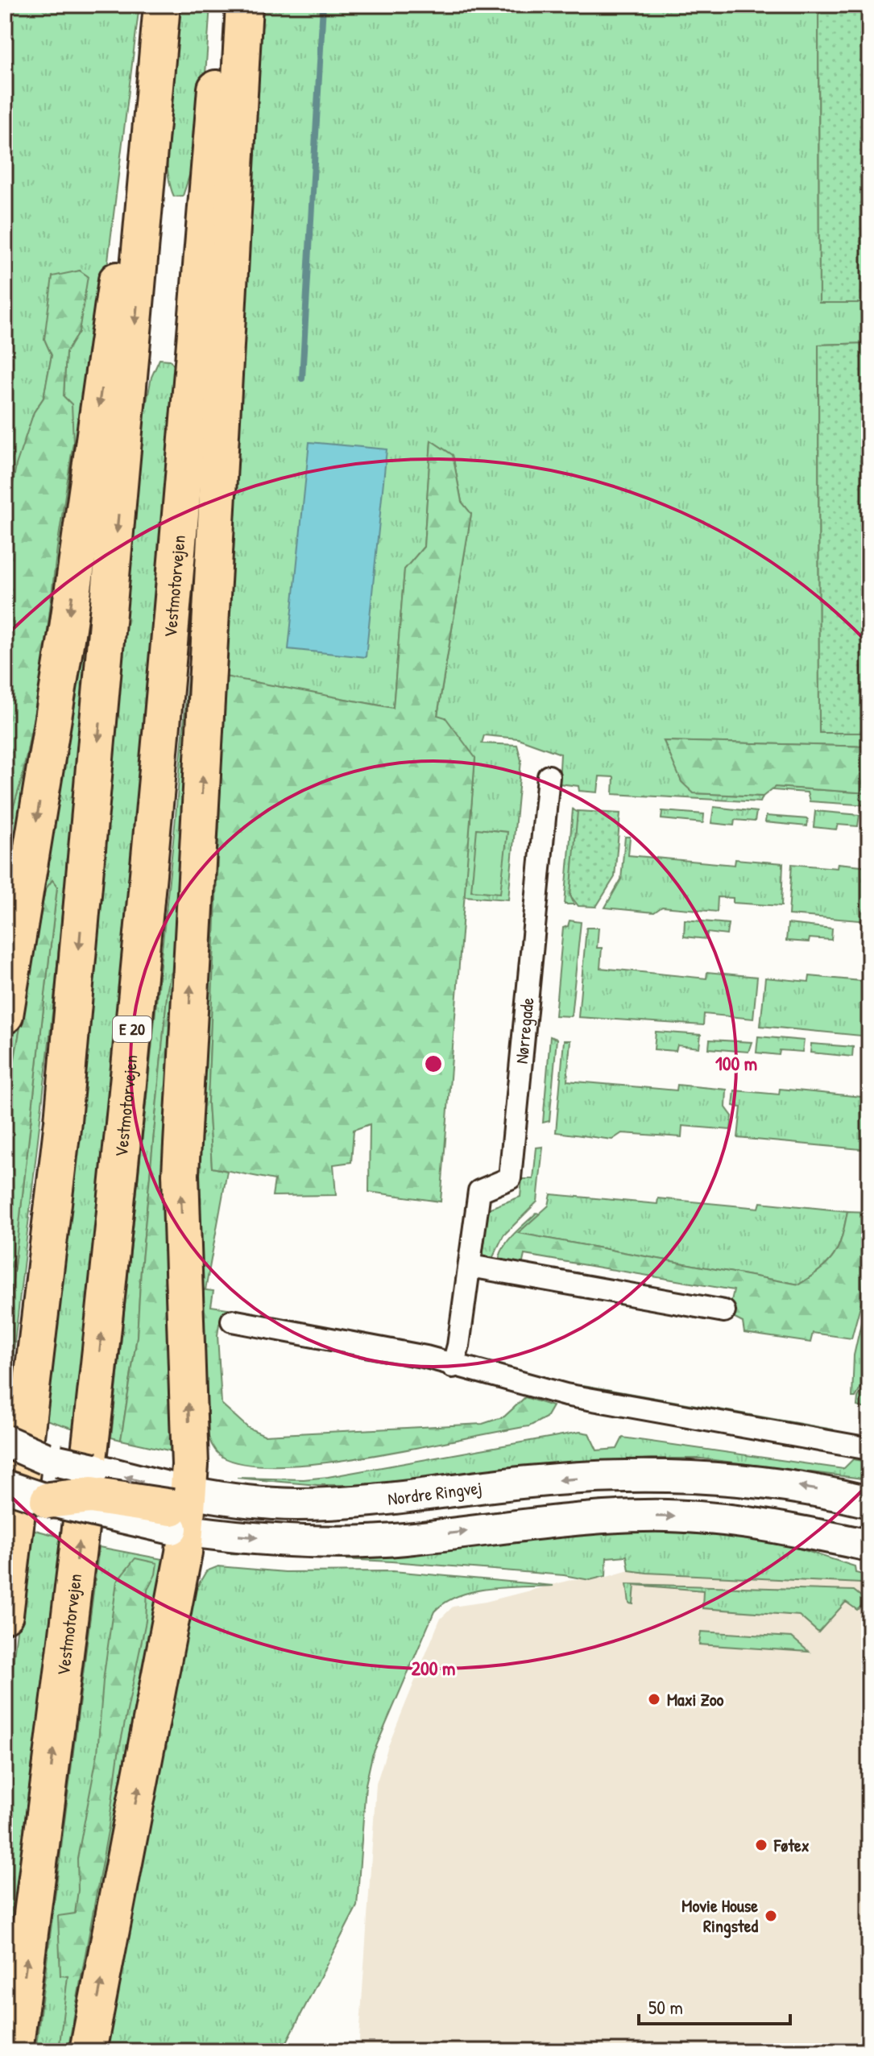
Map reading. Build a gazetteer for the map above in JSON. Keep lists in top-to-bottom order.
{
  "streets": {
    "highway": ["Vestmotorvejen", "E 20"],
    "street": ["Nørregade", "Nordre Ringvej"]
  },
  "places": ["Maxi Zoo", "Føtex", "Movie House Ringsted"],
  "scale_bar": "50 m",
  "rings": ["100 m", "200 m"]
}
